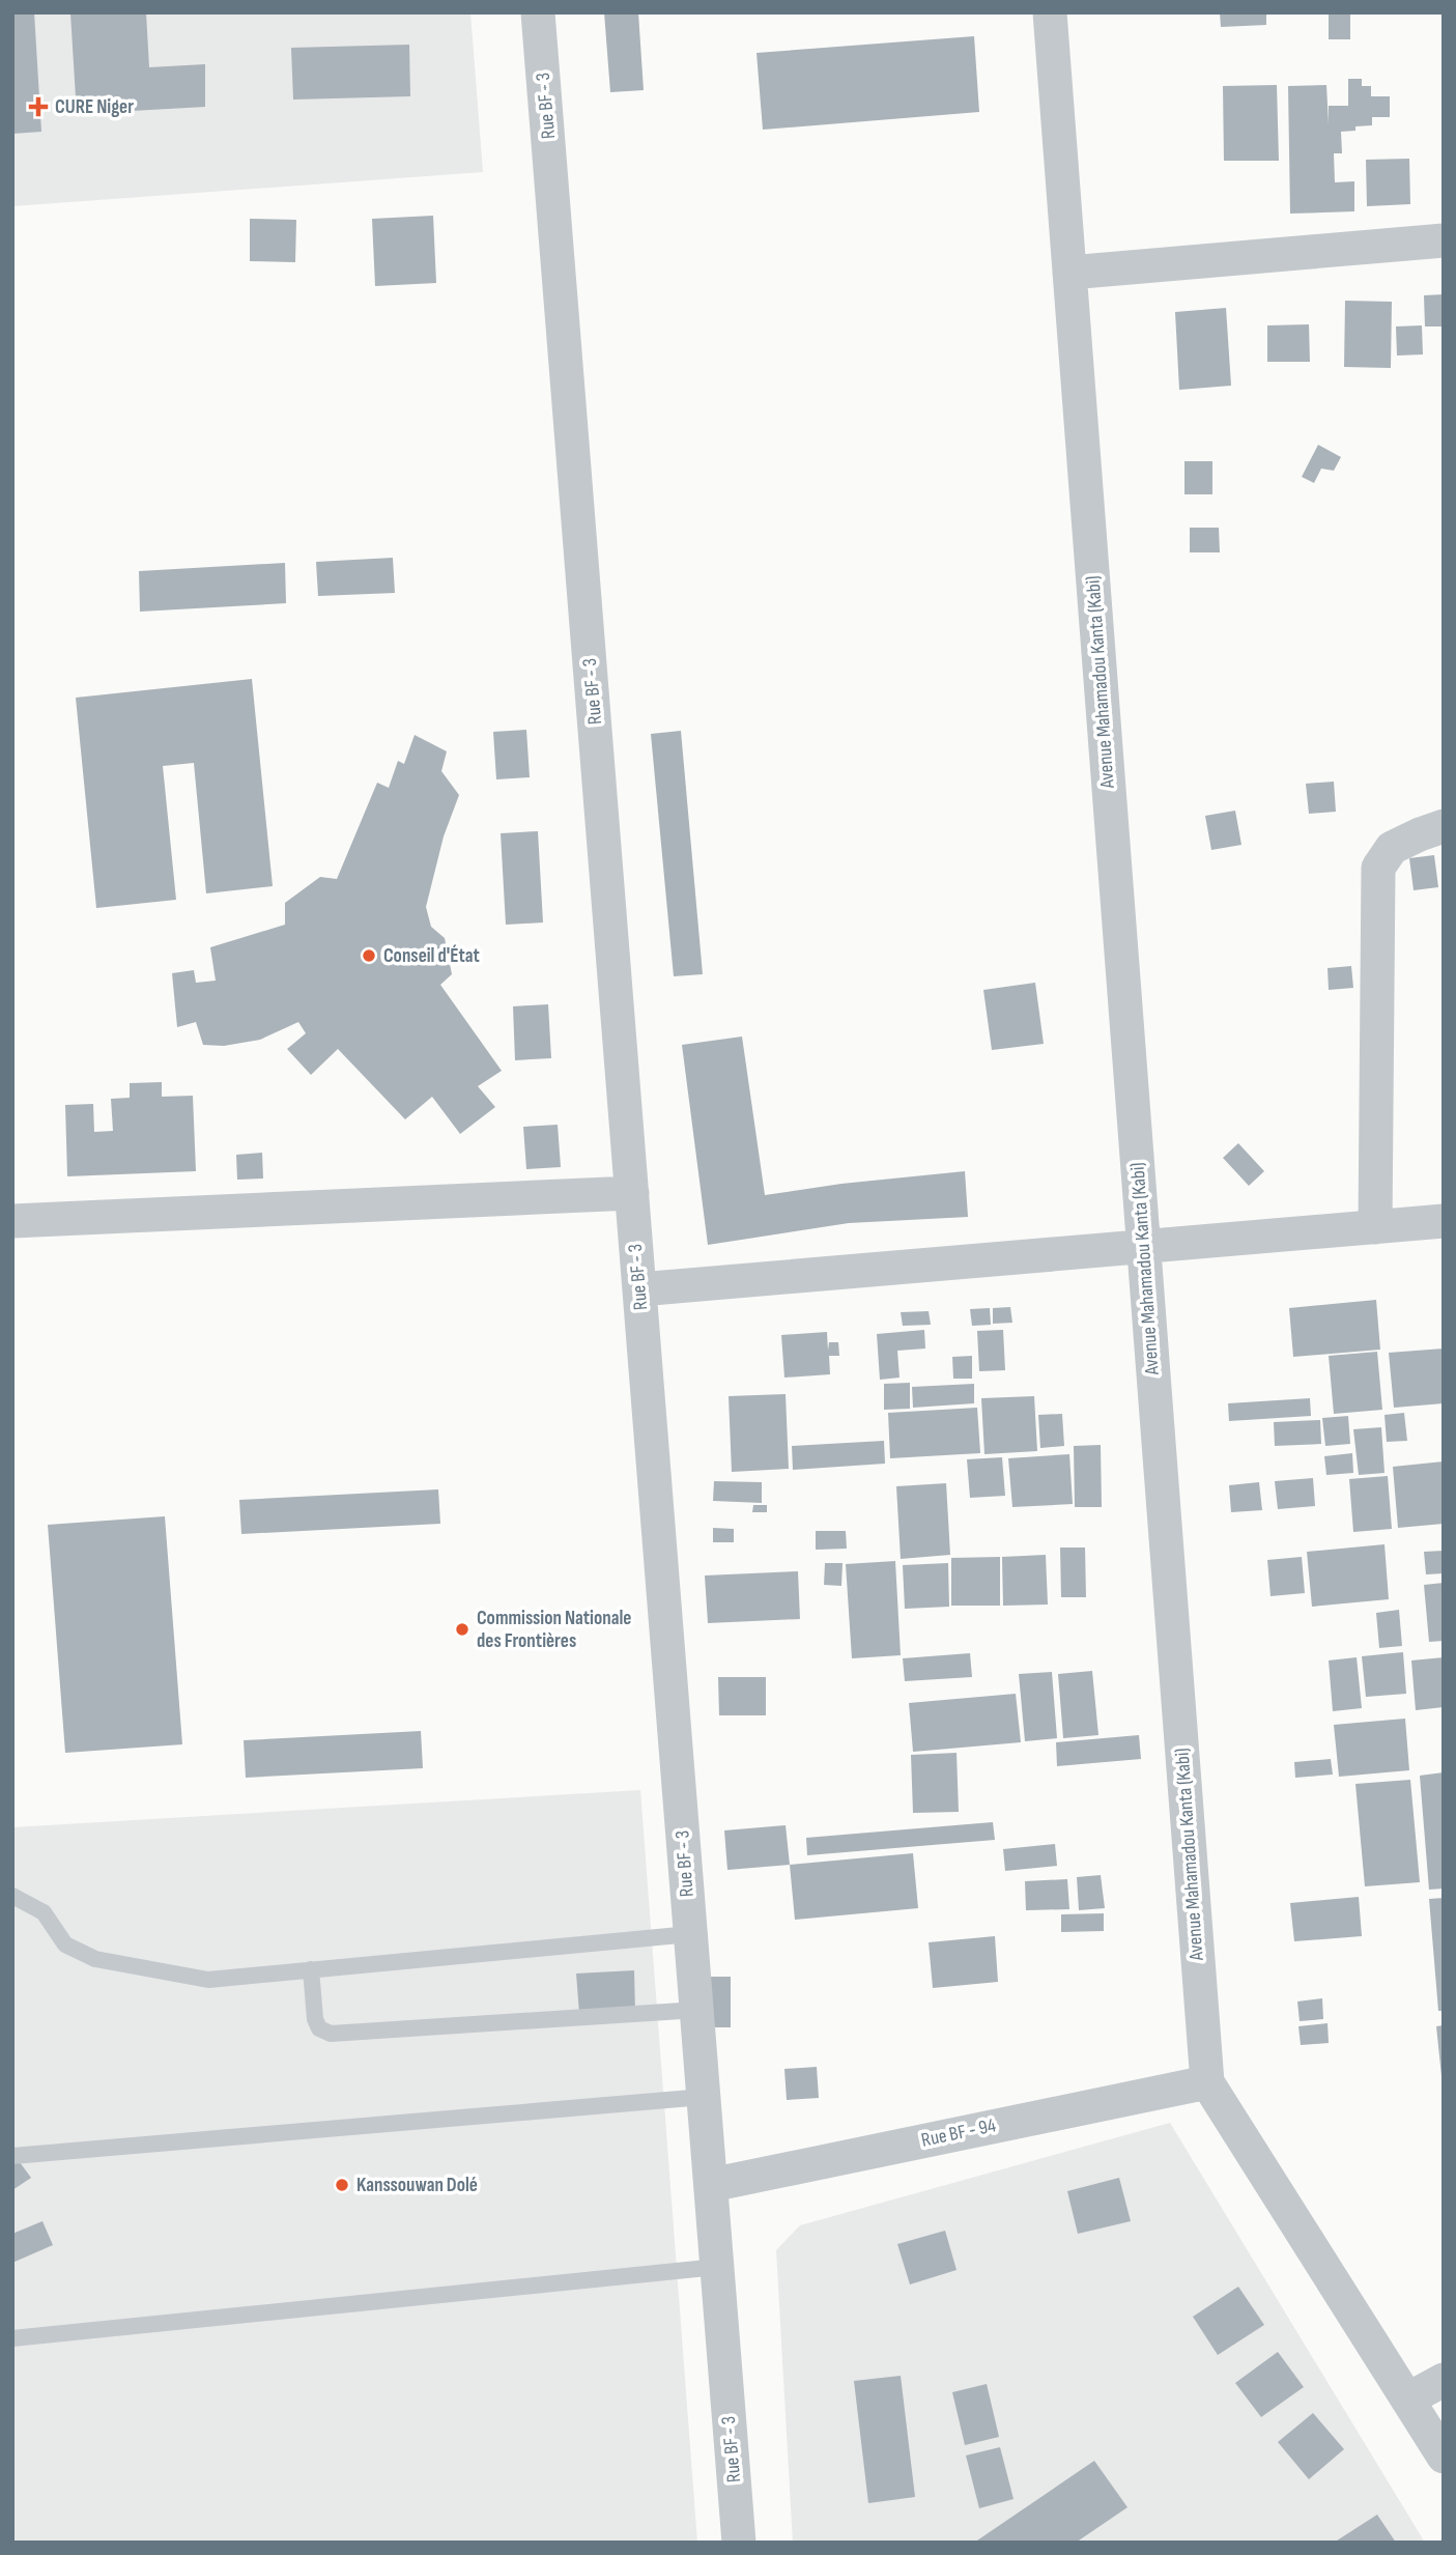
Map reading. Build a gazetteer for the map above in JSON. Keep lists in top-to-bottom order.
{
  "streets": {
    "street": ["Rue BF - 3", "Avenue Mahamadou Kanta (Kabi)", "Rue BF - 94"]
  },
  "crossings": [
    ["Rue BF - 3", "Rue BF - 94"],
    ["Avenue Mahamadou Kanta (Kabi)", "Rue BF - 94"]
  ],
  "places": {
    "health": ["CURE Niger"],
    "other": ["Conseil d'État", "Commission Nationale des Frontières", "Kanssouwan Dolé"]
  }
}
